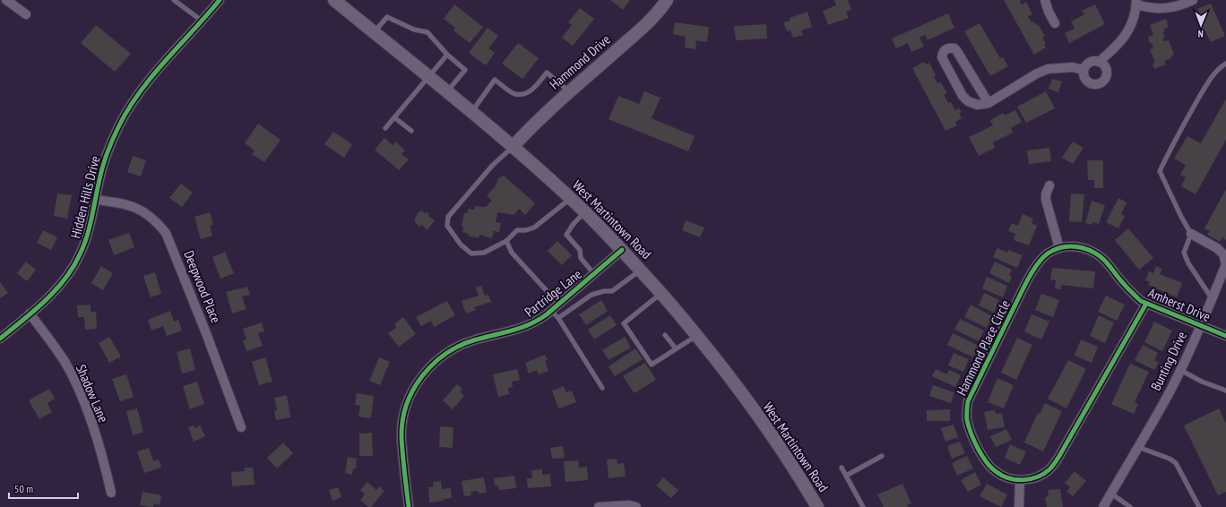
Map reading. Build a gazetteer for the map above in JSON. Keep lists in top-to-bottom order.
{
  "streets": {
    "main road": ["Hammond Drive", "West Martintown Road"],
    "street": [
      "Hidden Hills Drive",
      "Deepwood Place",
      "Partridge Lane",
      "Amherst Drive",
      "Hammond Place Circle",
      "Bunting Drive",
      "Shadow Lane"
    ]
  },
  "crossings": [
    ["Hammond Drive", "West Martintown Road"],
    ["Hidden Hills Drive", "Deepwood Place"],
    ["Hidden Hills Drive", "Shadow Lane"],
    ["West Martintown Road", "Partridge Lane"],
    ["Amherst Drive", "Hammond Place Circle"],
    ["Amherst Drive", "Bunting Drive"]
  ],
  "scale_bar": "50 m",
  "north": "bottom"
}
